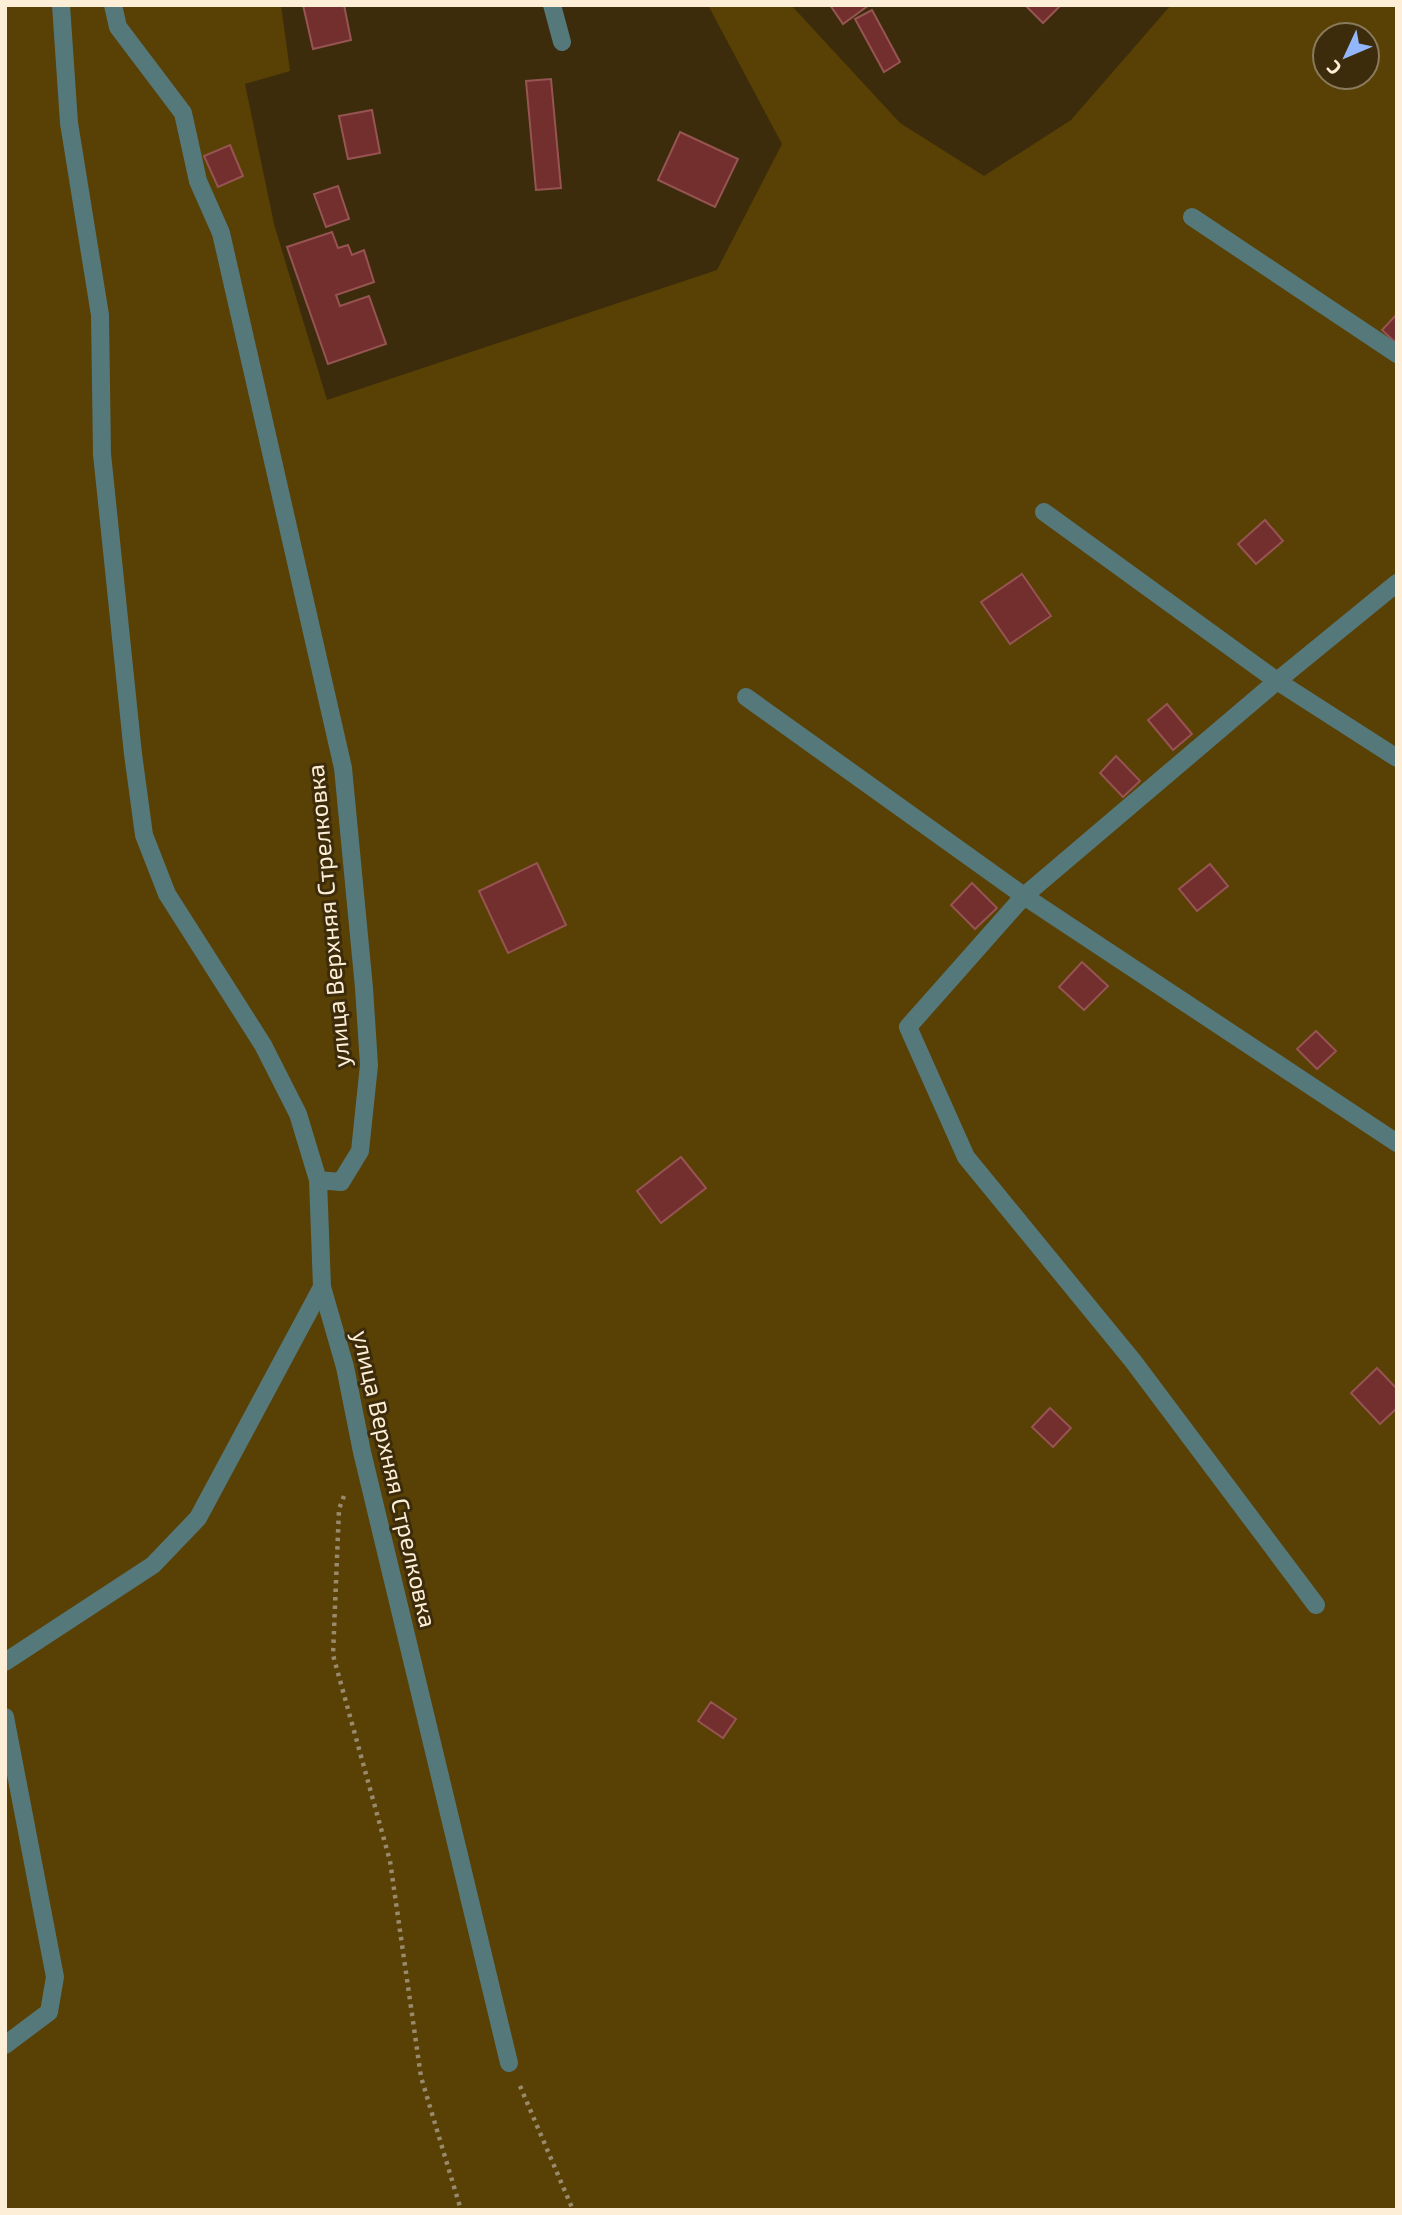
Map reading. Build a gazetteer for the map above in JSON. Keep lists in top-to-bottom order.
{
  "streets": {
    "street": ["улица Верхняя Стрелковка"]
  },
  "north": "bottom left"
}
